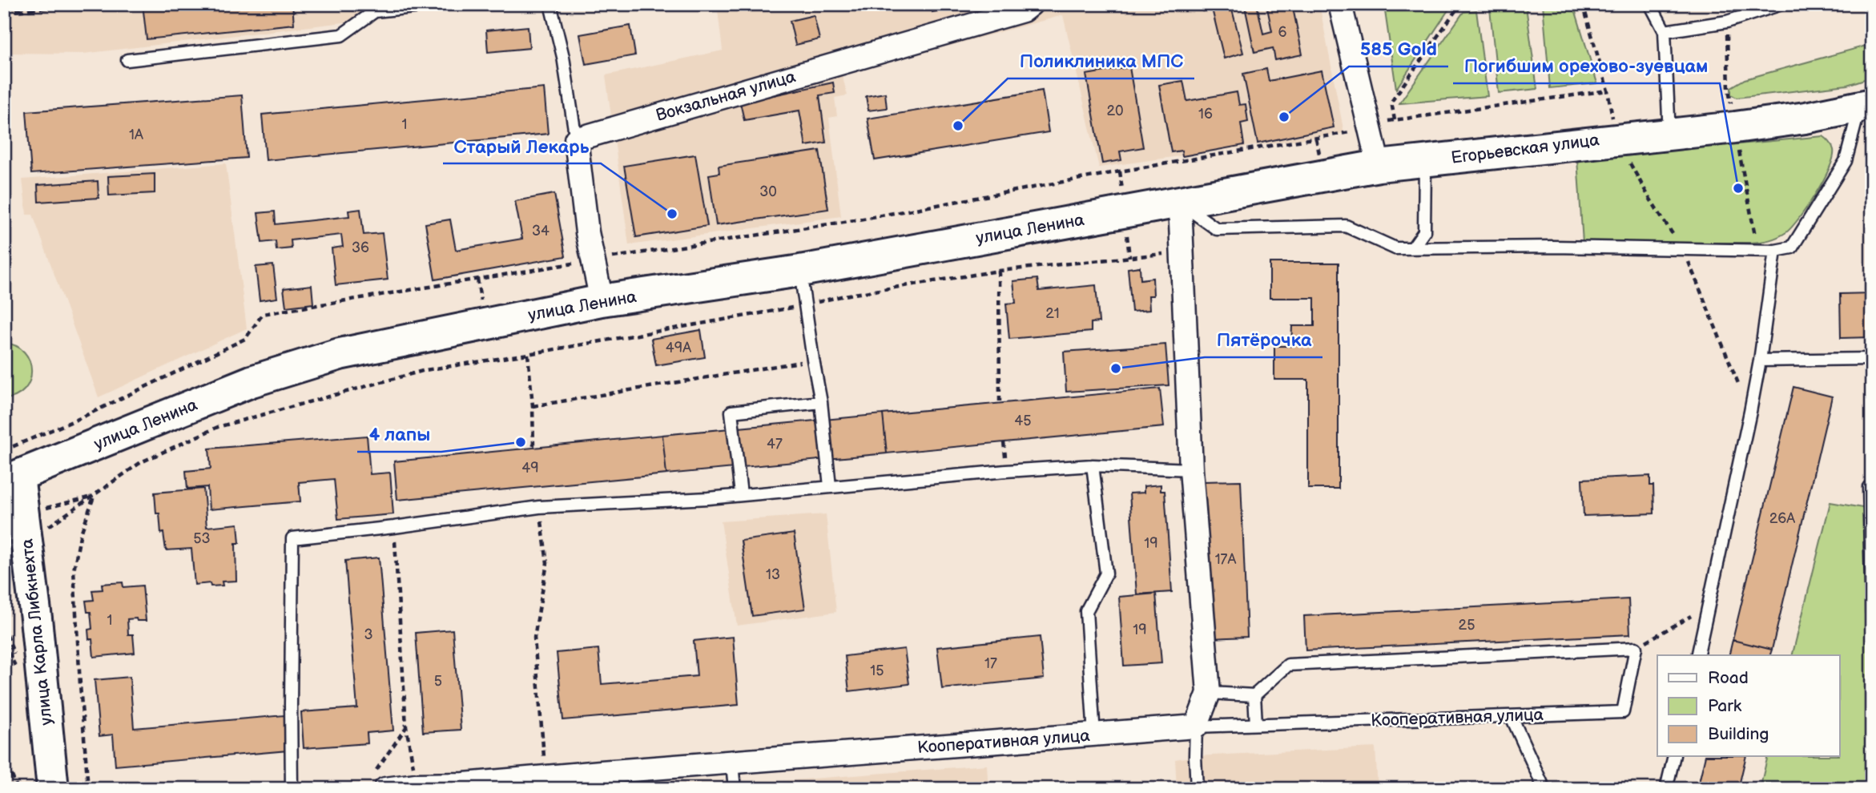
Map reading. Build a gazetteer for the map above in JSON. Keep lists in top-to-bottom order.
{
  "streets": {
    "main road": ["Егорьевская улица", "улица Ленина", "улица Карла Либкнехта"],
    "street": ["Вокзальная улица", "Кооперативная улица"]
  },
  "crossings": [
    ["Егорьевская улица", "улица Ленина"],
    ["улица Ленина", "улица Карла Либкнехта"]
  ],
  "places": [
    "585 Gold",
    "Поликлиника МПС",
    "Погибшим орехово-зуевцам",
    "Старый Лекарь",
    "Пятёрочка",
    "4 лапы"
  ],
  "house_numbers": [
    "6",
    "20",
    "16",
    "1",
    "1А",
    "30",
    "34",
    "36",
    "21",
    "49А",
    "45",
    "47",
    "49",
    "26А",
    "53",
    "19",
    "17А",
    "13",
    "1",
    "25",
    "19",
    "3",
    "17",
    "15",
    "5"
  ],
  "legend": ["Road", "Park", "Building"]
}
